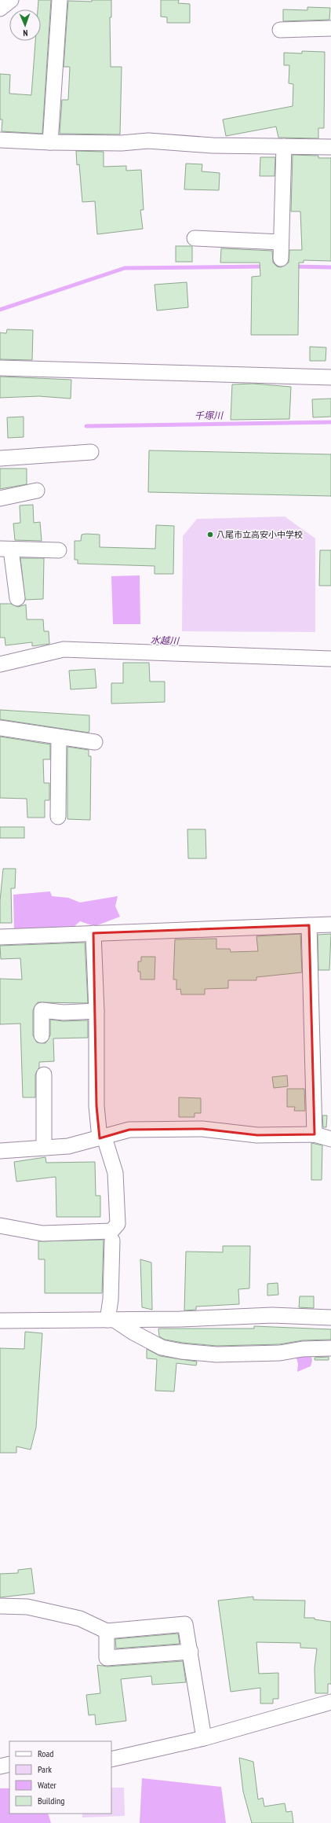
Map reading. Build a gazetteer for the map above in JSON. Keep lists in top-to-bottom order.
{
  "water": ["千塚川", "水越川"],
  "places": ["八尾市立高安小中学校"],
  "legend": [
    "Road",
    "Park",
    "Water",
    "Building"
  ],
  "north": "bottom"
}
